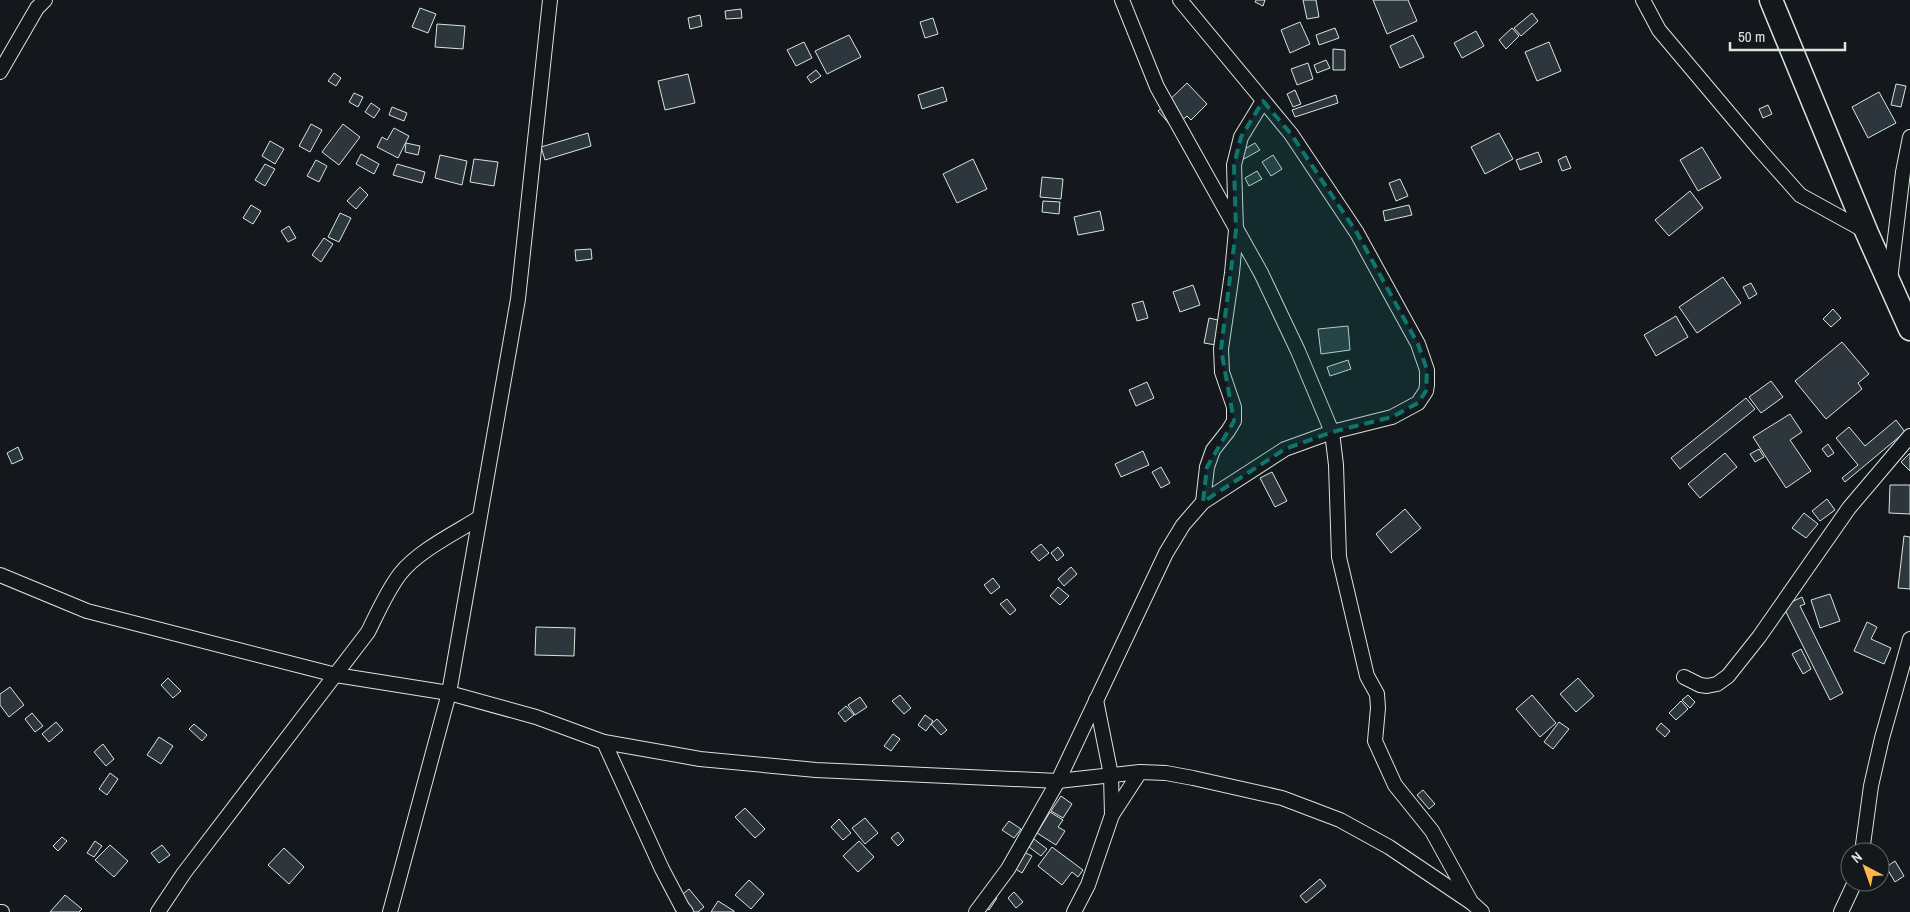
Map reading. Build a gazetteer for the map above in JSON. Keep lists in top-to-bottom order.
{
  "scale_bar": "50 m",
  "north": "top left"
}
